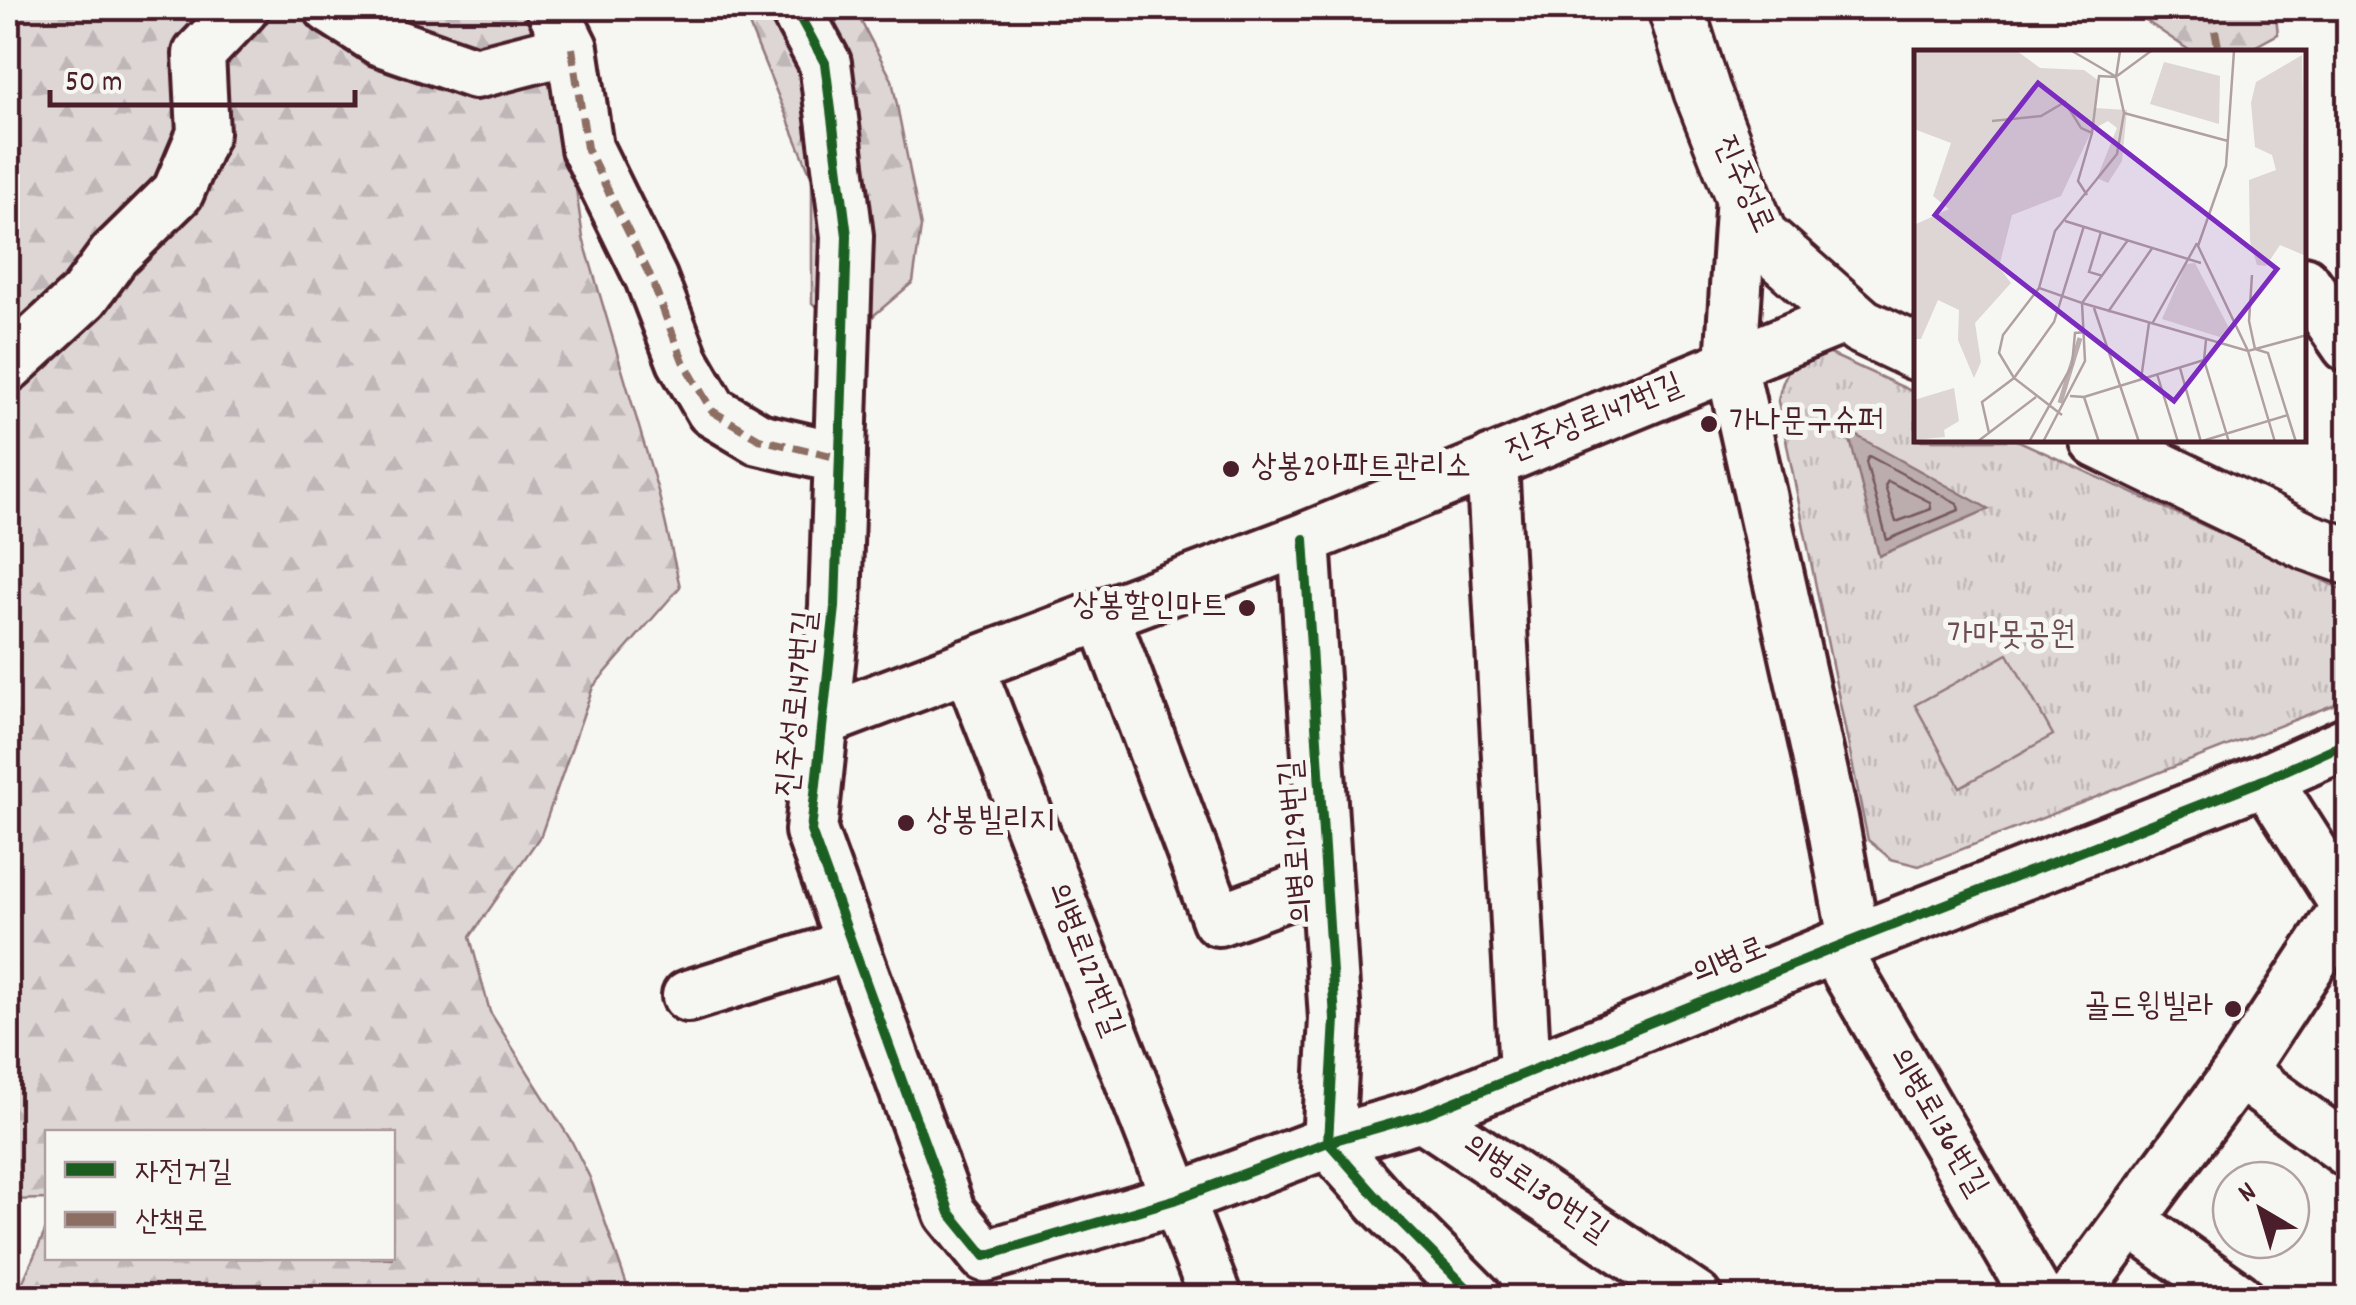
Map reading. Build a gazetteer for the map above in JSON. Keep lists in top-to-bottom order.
{
  "streets": {
    "main road": ["진주성로"],
    "street": [
      "진주성로147번길",
      "의병로129번길",
      "의병로127번길",
      "의병로",
      "의병로136번길",
      "의병로130번길"
    ]
  },
  "crossings": [
    ["진주성로", "진주성로147번길"],
    ["진주성로147번길", "의병로129번길"],
    ["진주성로147번길", "의병로127번길"],
    ["진주성로147번길", "의병로"],
    ["의병로129번길", "의병로"],
    ["의병로", "의병로136번길"],
    ["의병로", "의병로130번길"]
  ],
  "parks": ["가마못공원"],
  "places": [
    "가나문구슈퍼",
    "상봉2아파트관리소",
    "상봉할인마트",
    "상봉빌리지",
    "골드윙빌라"
  ],
  "legend": ["자전거길", "산책로"],
  "scale_bar": "50 m",
  "north": "top left"
}
